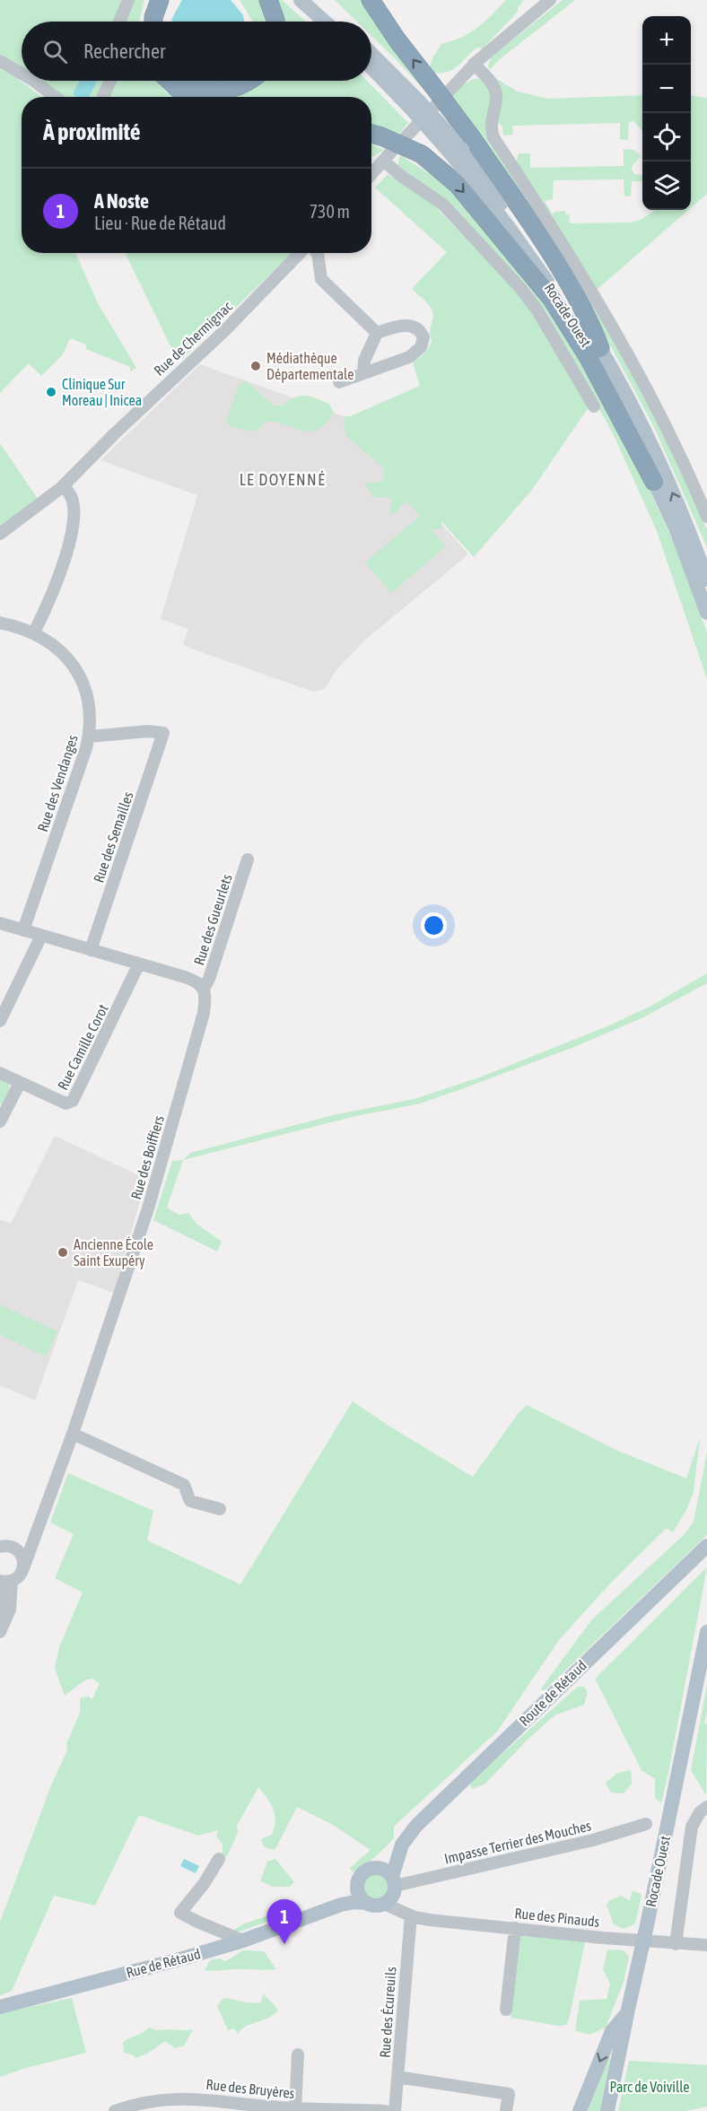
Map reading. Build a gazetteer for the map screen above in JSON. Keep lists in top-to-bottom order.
{
  "streets": {
    "main road": ["Rocade Ouest", "Route de Rétaud", "Rue de Rétaud"],
    "street": [
      "Rue de Chermignac",
      "Rue des Vendanges",
      "Rue des Semailles",
      "Rue des Gueurlets",
      "Rue Camille Corot",
      "Rue des Boiffiers",
      "Impasse Terrier des Mouches",
      "Rue des Pinauds",
      "Rue des Écureuils",
      "Rue des Bruyères"
    ]
  },
  "crossings": [
    ["Rue des Vendanges", "Rue des Semailles"],
    ["Rue des Gueurlets", "Rue des Boiffiers"],
    ["Impasse Terrier des Mouches", "Rue des Pinauds"],
    ["Rue des Pinauds", "Rue des Écureuils"]
  ],
  "districts": ["LE DOYENNÉ"],
  "parks": ["Parc de Voiville"],
  "places": ["Médiathèque Départementale", "Clinique Sur Moreau | Inicea", "Ancienne École Saint Exupéry"],
  "page": {
    "map_buttons": ["+", "−"],
    "search": "Rechercher",
    "heading": "À proximité",
    "list": [
      {
        "mark": "1",
        "name": "A Noste",
        "note": "Lieu · Rue de Rétaud",
        "value": "730 m"
      }
    ],
    "pins": "1"
  }
}
